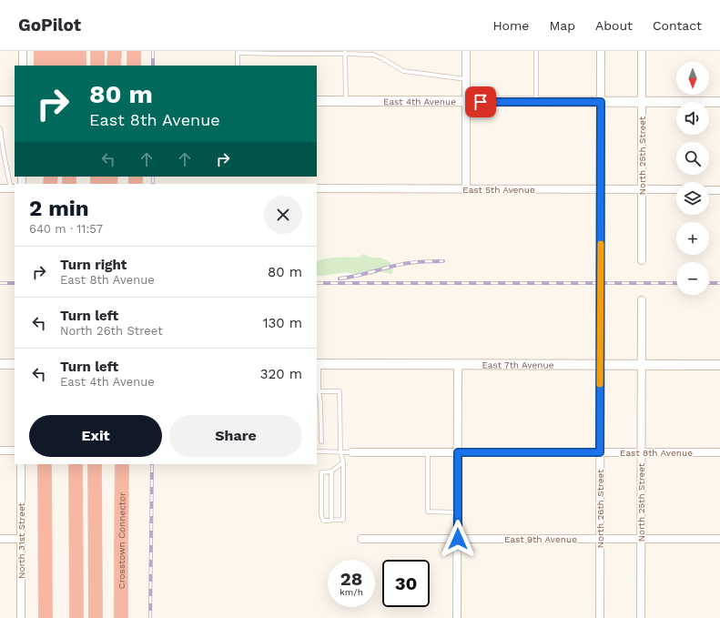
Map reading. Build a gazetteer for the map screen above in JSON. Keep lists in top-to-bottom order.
{
  "streets": {
    "highway": ["Crosstown Connector"],
    "street": [
      "East 4th Avenue",
      "North 25th Street",
      "East 5th Avenue",
      "East 7th Avenue",
      "East 8th Avenue",
      "North 26th Street",
      "East 9th Avenue",
      "North 31st Street"
    ]
  },
  "crossings": [
    ["East 4th Avenue", "North 25th Street"],
    ["East 4th Avenue", "North 26th Street"],
    ["North 25th Street", "East 5th Avenue"],
    ["North 25th Street", "East 7th Avenue"],
    ["North 25th Street", "East 8th Avenue"],
    ["North 25th Street", "East 9th Avenue"],
    ["East 5th Avenue", "North 26th Street"],
    ["East 7th Avenue", "North 26th Street"],
    ["East 8th Avenue", "North 26th Street"],
    ["North 26th Street", "East 9th Avenue"]
  ],
  "north": "bottom",
  "page": {
    "header": "GoPilot",
    "nav": [
      "Home",
      "Map",
      "About",
      "Contact"
    ],
    "map_buttons": ["+", "−"],
    "turn": ["80 m", "East 8th Avenue"],
    "heading": ["2 min", "640 m · 11:57"],
    "list": [
      {
        "name": "Turn right",
        "note": "East 8th Avenue",
        "value": "80 m"
      },
      {
        "name": "Turn left",
        "note": "North 26th Street",
        "value": "130 m"
      },
      {
        "name": "Turn left",
        "note": "East 4th Avenue",
        "value": "320 m"
      }
    ],
    "buttons": ["Exit", "Share"],
    "speed": "28 km/h",
    "limit": "30"
  }
}
